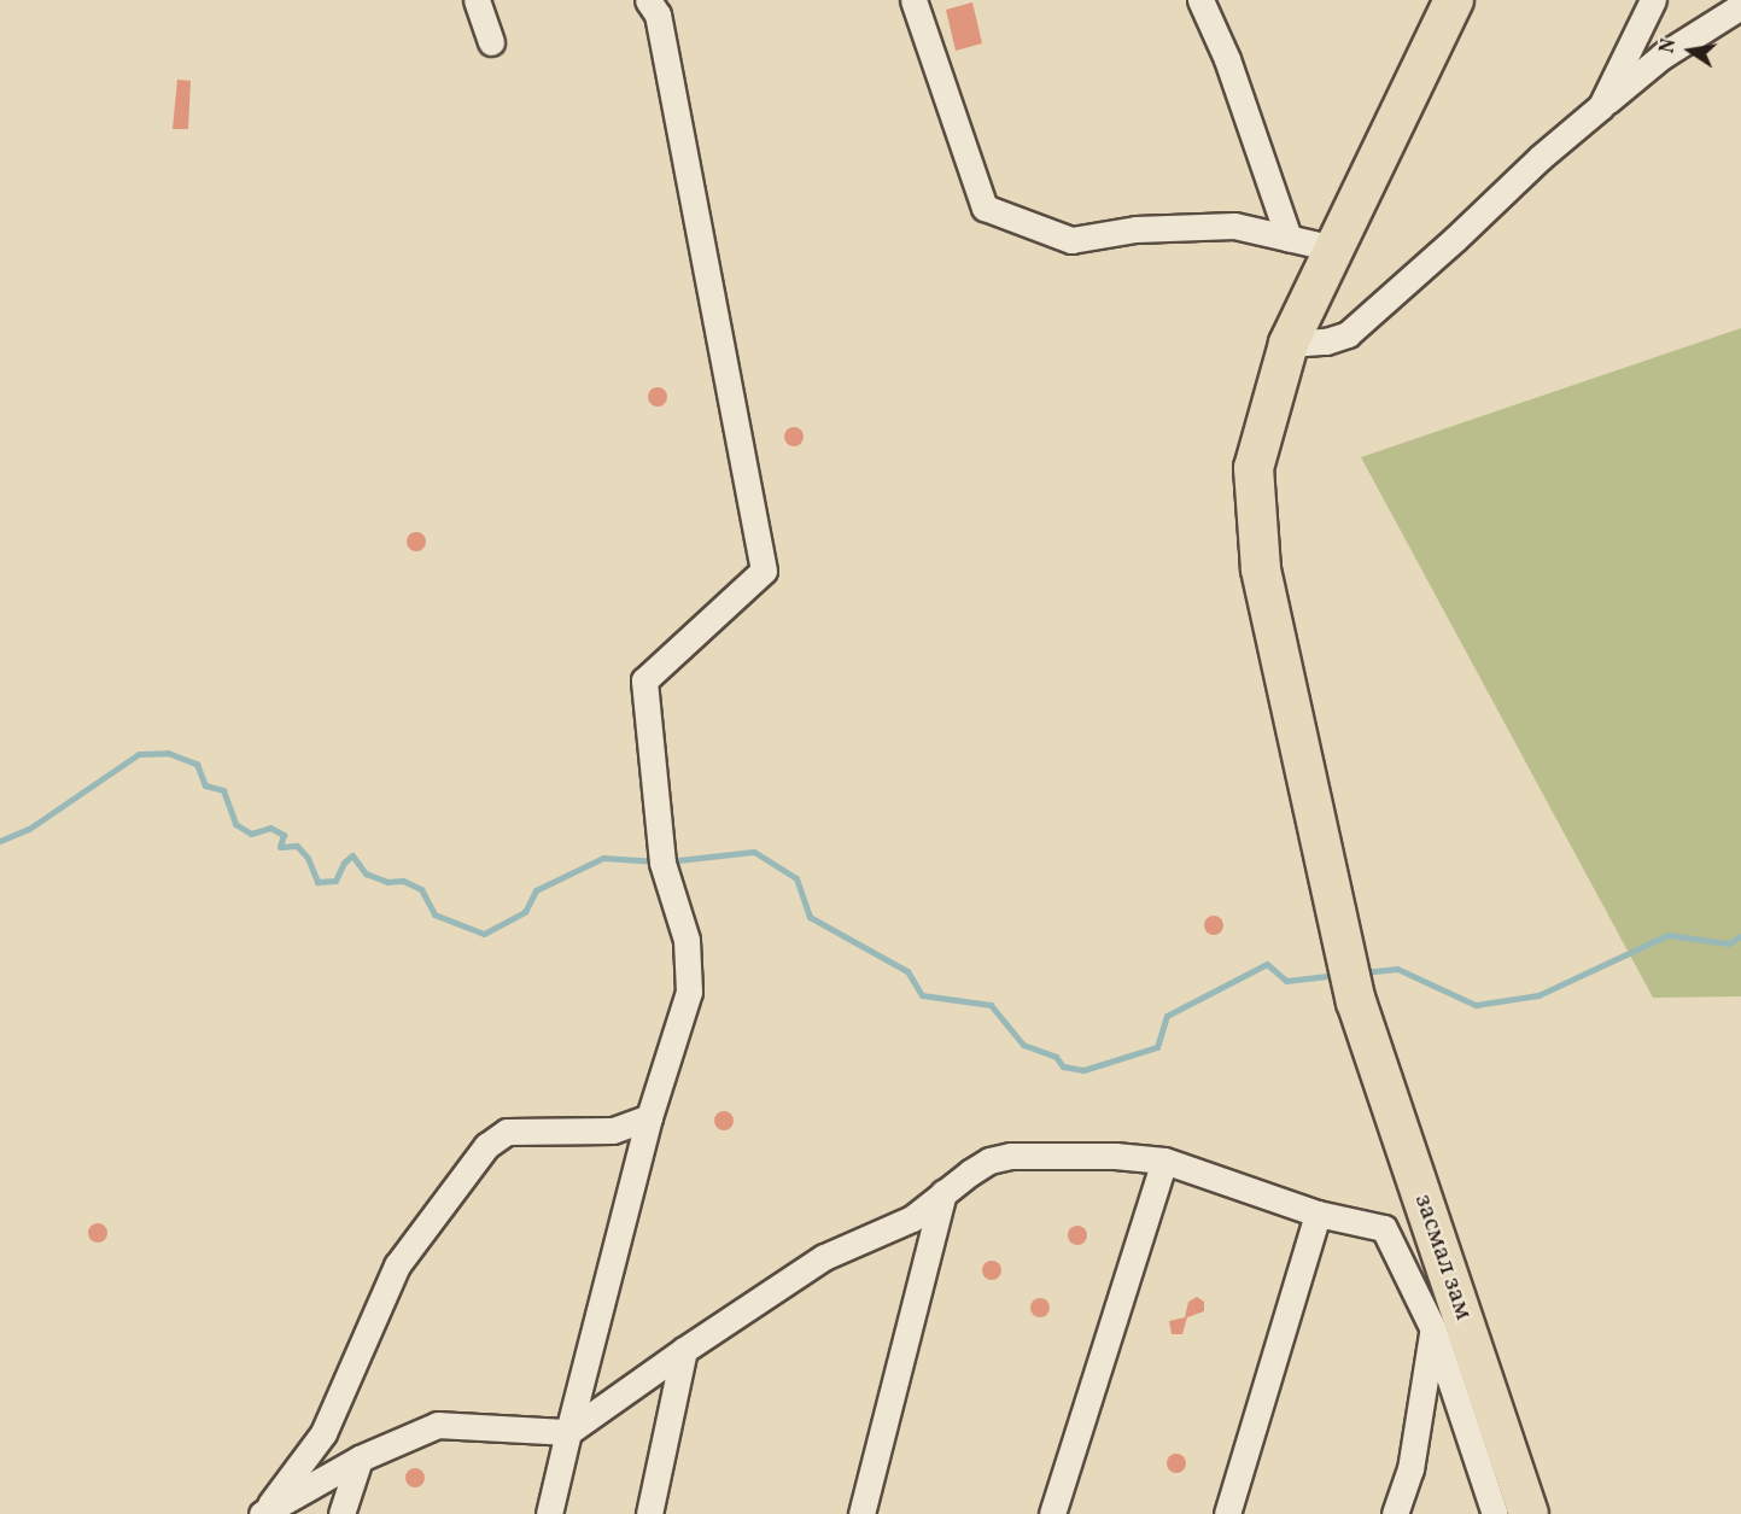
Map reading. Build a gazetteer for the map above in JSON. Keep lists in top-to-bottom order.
{
  "streets": {
    "highway": ["засмал зам"]
  },
  "north": "left"
}
